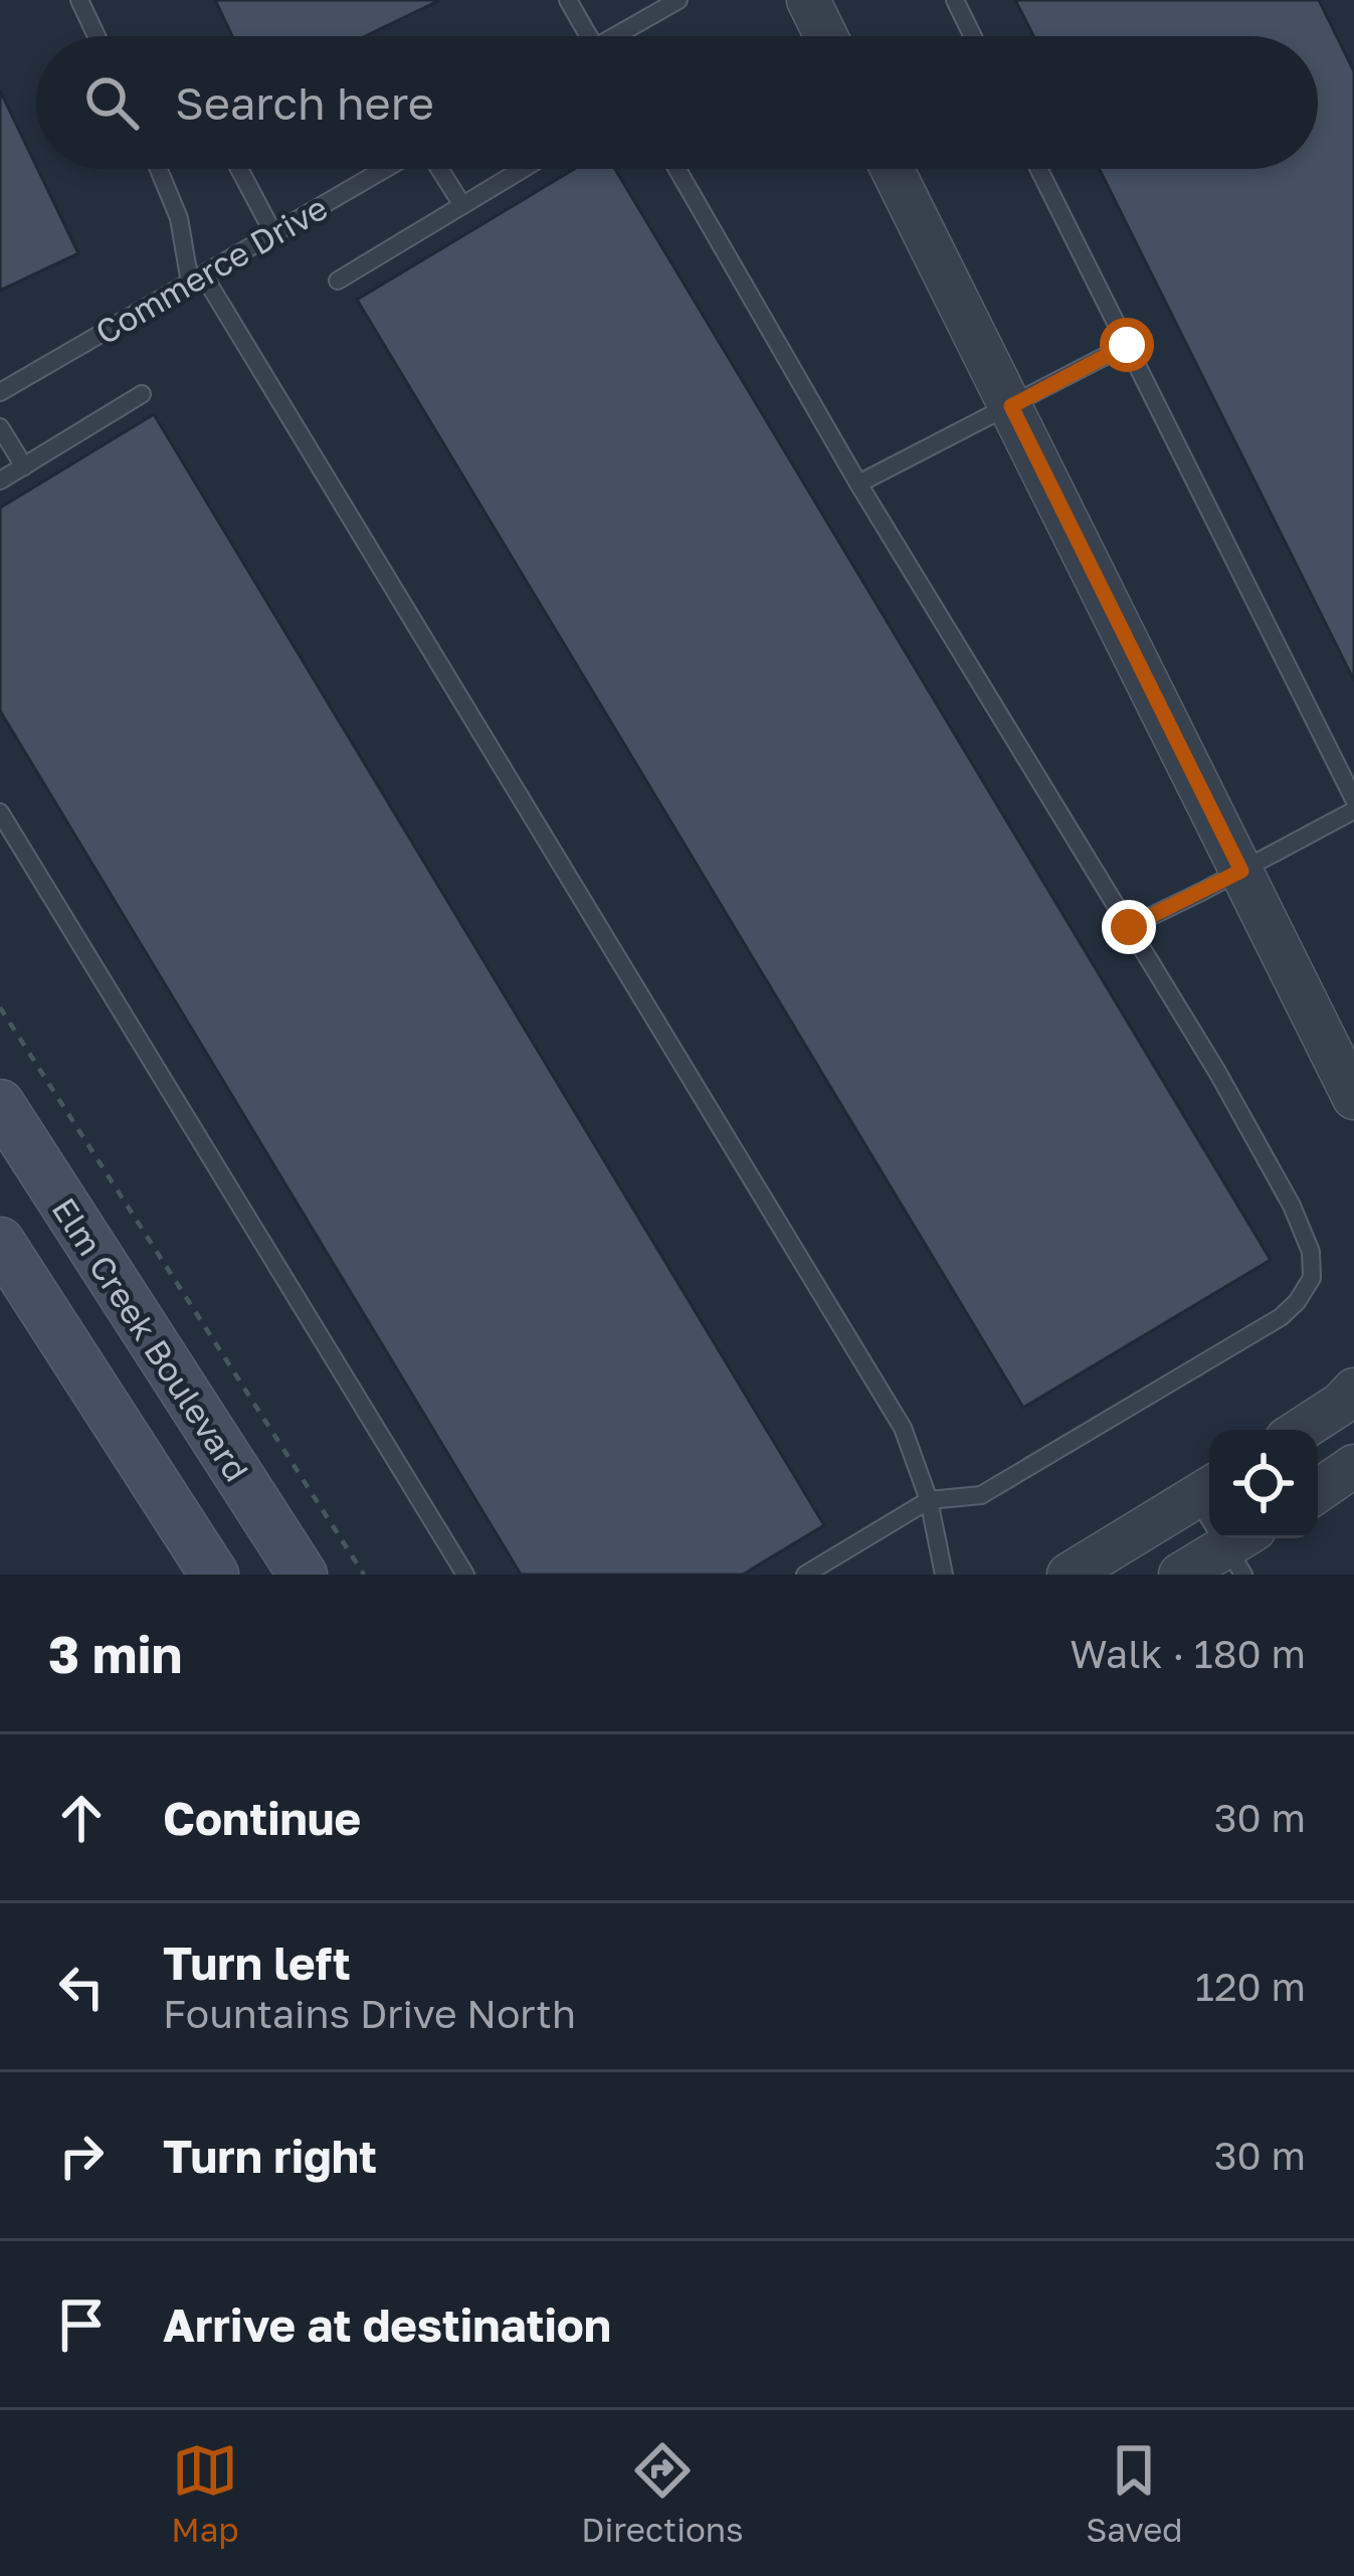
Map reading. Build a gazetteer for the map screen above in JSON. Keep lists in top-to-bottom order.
{
  "streets": {
    "main road": ["Elm Creek Boulevard"],
    "lane": ["Commerce Drive"]
  },
  "page": {
    "search": "Search here",
    "heading": ["3 min", "Walk · 180 m"],
    "list": [
      ["Continue", "30 m"],
      ["Turn left", "Fountains Drive North", "120 m"],
      ["Turn right", "30 m"],
      "Arrive at destination"
    ],
    "nav": ["Map", "Directions", "Saved"]
  }
}
